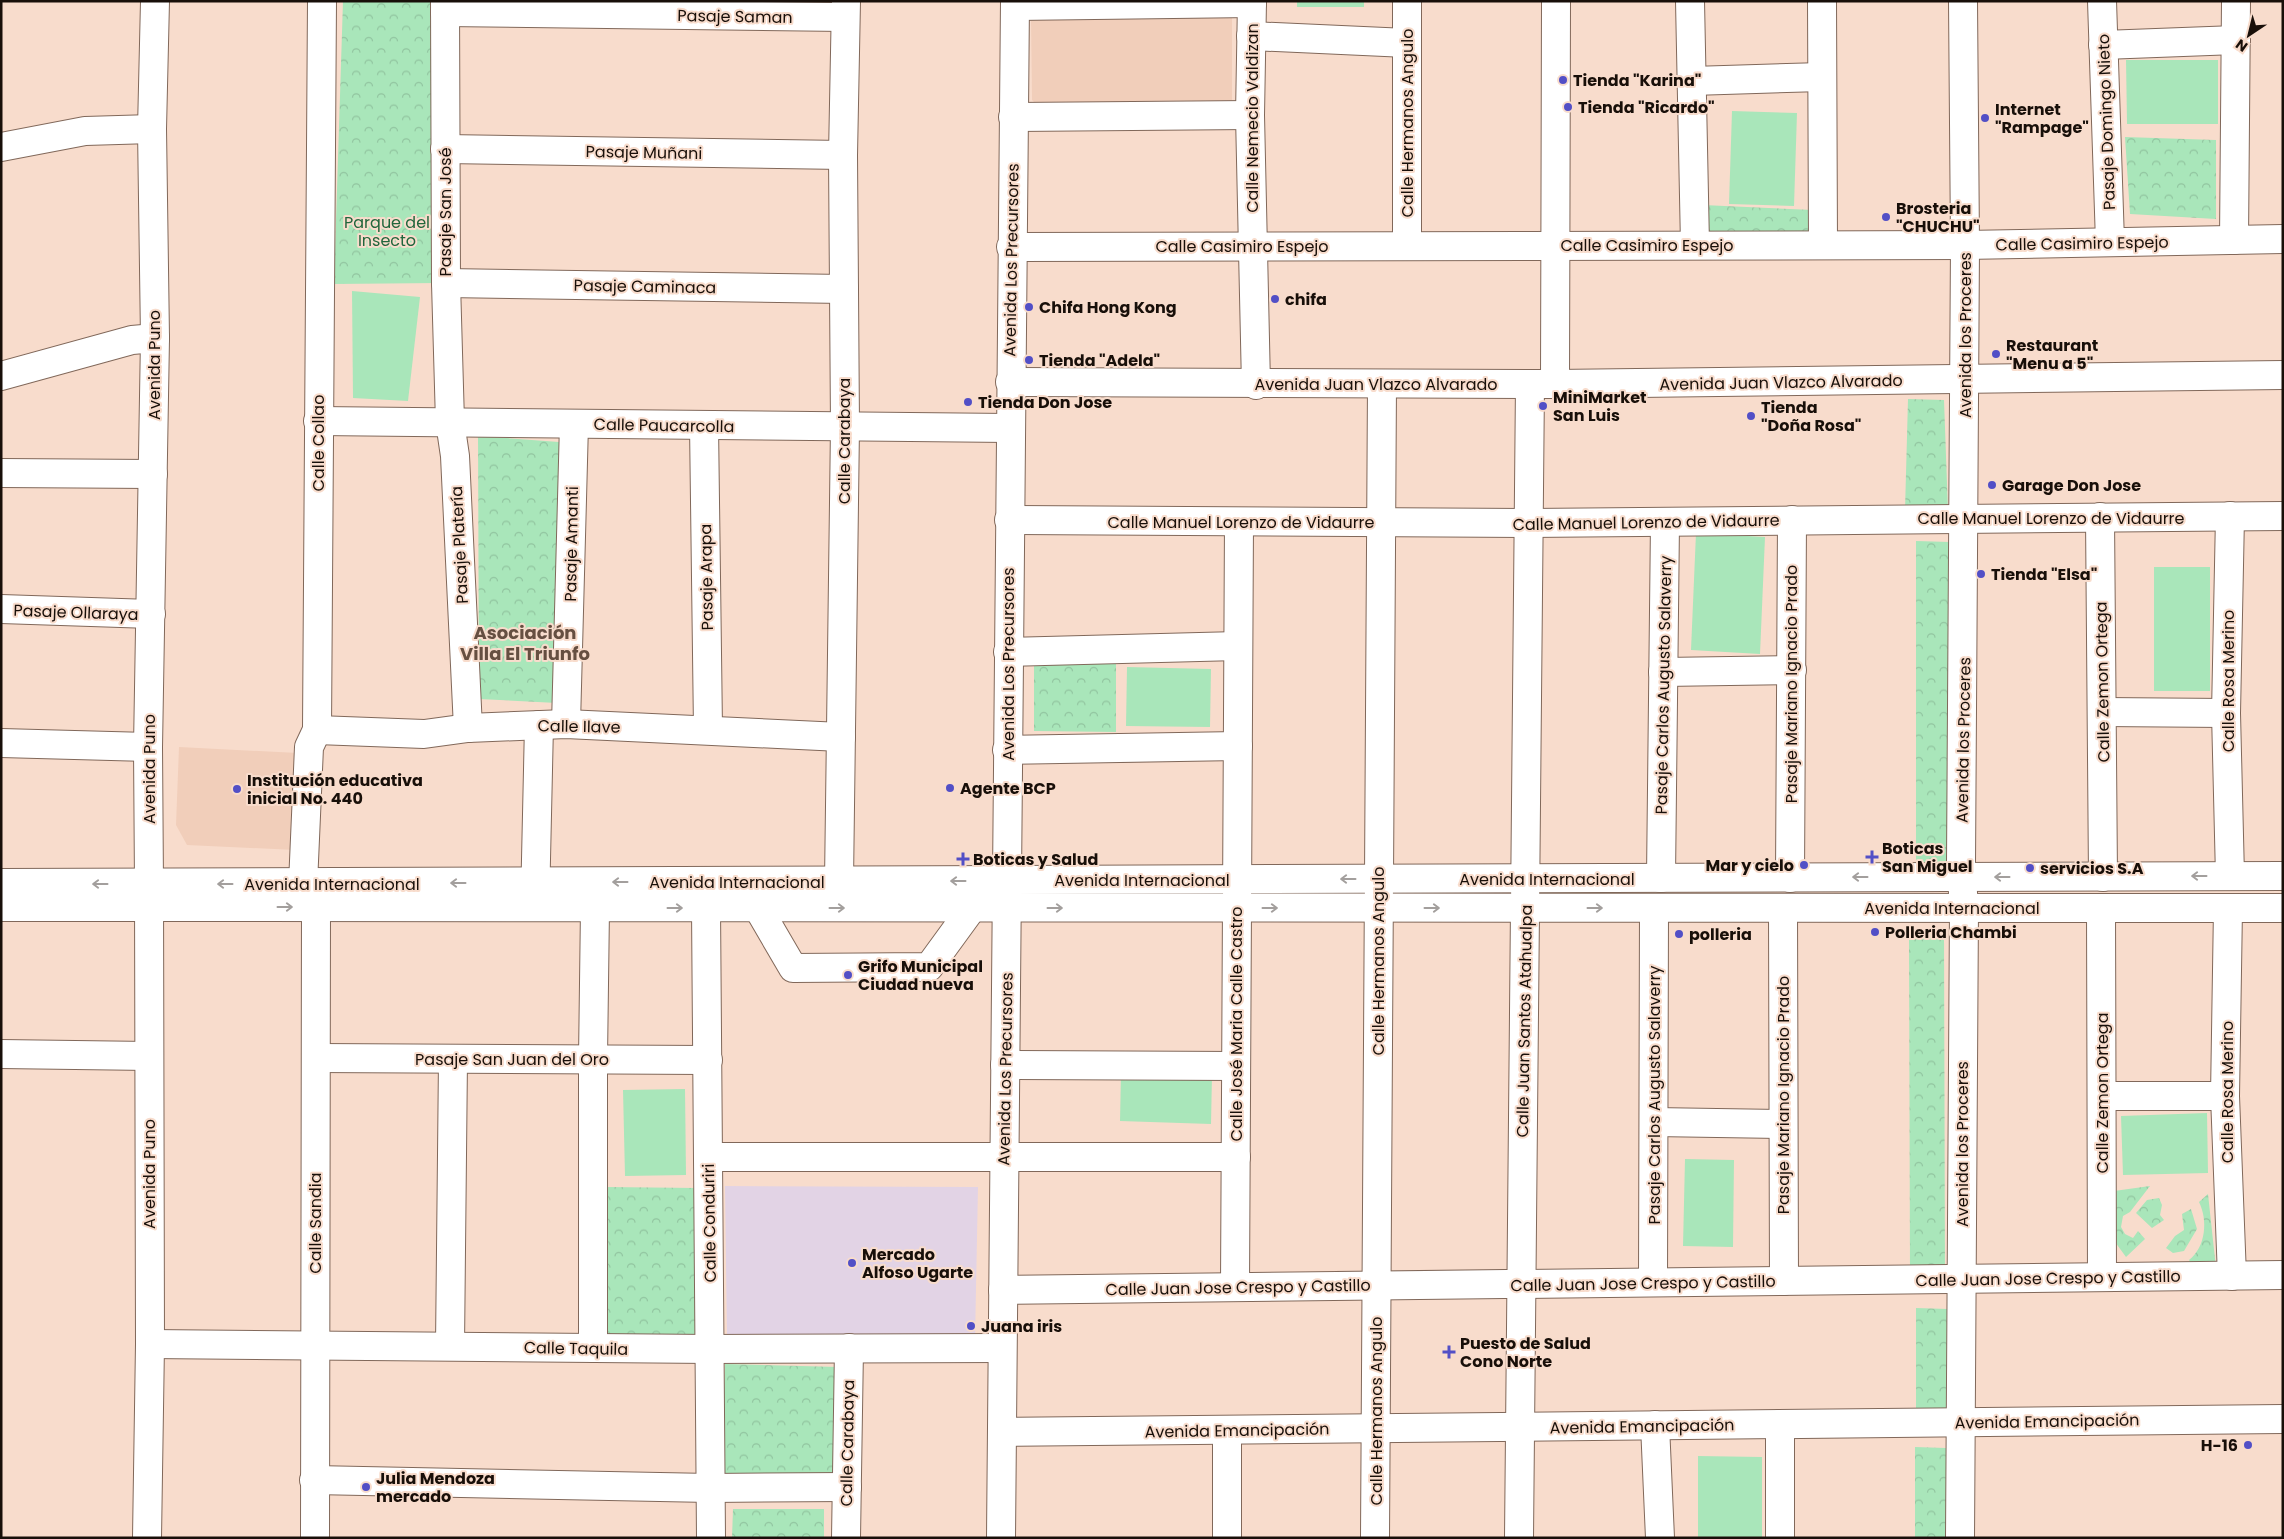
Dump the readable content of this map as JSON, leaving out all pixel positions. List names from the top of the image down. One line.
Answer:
{"streets":{"street":["Pasaje Saman","Calle Nemecio Valdizan","Pasaje Domingo Nieto","Calle Hermanos Angulo","Pasaje Muñani","Pasaje San José","Calle Casimiro Espejo","Avenida Los Precursores","Pasaje Caminaca","Avenida los Proceres","Avenida Puno","Avenida Juan Vlazco Alvarado","Calle Paucarcolla","Calle Carabaya","Calle Collao","Calle Manuel Lorenzo de Vidaurre","Pasaje Amanti","Pasaje Platería","Pasaje Arapa","Pasaje Ollaraya","Calle Rosa Merino","Calle Zemon Ortega","Pasaje Mariano Ignacio Prado","Pasaje Carlos Augusto Salaverry","Calle Ilave","Avenida Internacional","Calle Juan Santos Atahualpa","Calle José Maria Calle Castro","Pasaje San Juan del Oro","Calle Sandia","Calle Conduriri","Calle Juan Jose Crespo y Castillo","Calle Taquila","Avenida Emancipación"]},"crossings":[["Pasaje Saman","Pasaje San José"],["Pasaje Saman","Calle Carabaya"],["Calle Nemecio Valdizan","Calle Casimiro Espejo"],["Calle Nemecio Valdizan","Avenida Juan Vlazco Alvarado"],["Pasaje Domingo Nieto","Calle Casimiro Espejo"],["Calle Hermanos Angulo","Calle Casimiro Espejo"],["Calle Hermanos Angulo","Avenida Juan Vlazco Alvarado"],["Calle Hermanos Angulo","Calle Manuel Lorenzo de Vidaurre"],["Calle Hermanos Angulo","Avenida Internacional"],["Calle Hermanos Angulo","Calle Juan Jose Crespo y Castillo"],["Calle Hermanos Angulo","Avenida Emancipación"],["Pasaje Muñani","Pasaje San José"],["Pasaje Muñani","Calle Carabaya"],["Pasaje San José","Pasaje Caminaca"],["Pasaje San José","Calle Paucarcolla"],["Pasaje San José","Pasaje Platería"],["Calle Casimiro Espejo","Avenida Los Precursores"],["Calle Casimiro Espejo","Avenida los Proceres"],["Calle Casimiro Espejo","Calle Juan Santos Atahualpa"],["Avenida Los Precursores","Avenida Juan Vlazco Alvarado"],["Avenida Los Precursores","Calle Paucarcolla"],["Avenida Los Precursores","Calle Manuel Lorenzo de Vidaurre"],["Avenida Los Precursores","Avenida Internacional"],["Avenida Los Precursores","Calle Juan Jose Crespo y Castillo"],["Avenida Los Precursores","Calle Taquila"],["Avenida Los Precursores","Avenida Emancipación"],["Pasaje Caminaca","Calle Carabaya"],["Avenida los Proceres","Avenida Juan Vlazco Alvarado"],["Avenida los Proceres","Calle Manuel Lorenzo de Vidaurre"],["Avenida los Proceres","Avenida Internacional"],["Avenida los Proceres","Calle Juan Jose Crespo y Castillo"],["Avenida los Proceres","Avenida Emancipación"],["Avenida Puno","Pasaje Ollaraya"],["Avenida Puno","Avenida Internacional"],["Avenida Puno","Calle Taquila"],["Avenida Juan Vlazco Alvarado","Calle Juan Santos Atahualpa"],["Calle Paucarcolla","Calle Carabaya"],["Calle Paucarcolla","Calle Collao"],["Calle Paucarcolla","Pasaje Amanti"],["Calle Paucarcolla","Pasaje Platería"],["Calle Paucarcolla","Pasaje Arapa"],["Calle Carabaya","Calle Ilave"],["Calle Carabaya","Avenida Internacional"],["Calle Carabaya","Calle Taquila"],["Calle Collao","Calle Ilave"],["Calle Collao","Avenida Internacional"],["Calle Manuel Lorenzo de Vidaurre","Calle Rosa Merino"],["Calle Manuel Lorenzo de Vidaurre","Calle Zemon Ortega"],["Calle Manuel Lorenzo de Vidaurre","Pasaje Mariano Ignacio Prado"],["Calle Manuel Lorenzo de Vidaurre","Pasaje Carlos Augusto Salaverry"],["Calle Manuel Lorenzo de Vidaurre","Calle Juan Santos Atahualpa"],["Calle Manuel Lorenzo de Vidaurre","Calle José Maria Calle Castro"],["Pasaje Amanti","Calle Ilave"],["Pasaje Platería","Calle Ilave"],["Pasaje Arapa","Calle Ilave"],["Calle Rosa Merino","Avenida Internacional"],["Calle Rosa Merino","Calle Juan Jose Crespo y Castillo"],["Calle Zemon Ortega","Avenida Internacional"],["Calle Zemon Ortega","Calle Juan Jose Crespo y Castillo"],["Pasaje Mariano Ignacio Prado","Avenida Internacional"],["Pasaje Mariano Ignacio Prado","Calle Juan Jose Crespo y Castillo"],["Pasaje Carlos Augusto Salaverry","Avenida Internacional"],["Pasaje Carlos Augusto Salaverry","Calle Juan Jose Crespo y Castillo"],["Avenida Internacional","Calle Juan Santos Atahualpa"],["Avenida Internacional","Calle José Maria Calle Castro"],["Avenida Internacional","Calle Sandia"],["Avenida Internacional","Calle Conduriri"],["Calle Juan Santos Atahualpa","Calle Juan Jose Crespo y Castillo"],["Calle Juan Santos Atahualpa","Avenida Emancipación"],["Calle José Maria Calle Castro","Calle Juan Jose Crespo y Castillo"],["Pasaje San Juan del Oro","Calle Sandia"],["Pasaje San Juan del Oro","Calle Conduriri"],["Calle Sandia","Calle Taquila"],["Calle Conduriri","Calle Taquila"]],"districts":["Asociación Villa El Triunfo"],"parks":["Parque del Insecto"],"places":{"other":["Tienda \"Karina\"","Tienda \"Ricardo\"","Internet \"Rampage\"","Brosteria \"CHUCHU\"","chifa","Chifa Hong Kong","Restaurant \"Menu a 5\"","Tienda \"Adela\"","Tienda Don Jose","MiniMarket San Luis","Tienda \"Doña Rosa\"","Garage Don Jose","Tienda \"Elsa\"","Agente BCP","Institución educativa inicial No. 440","Mar y cielo","servicios S.A","Polleria Chambi","polleria","Grifo Municipal Ciudad nueva","Mercado Alfoso Ugarte","Juana iris","H-16","Julia Mendoza mercado"],"health":["Boticas San Miguel","Boticas y Salud","Puesto de Salud Cono Norte"]},"north":"bottom left"}
